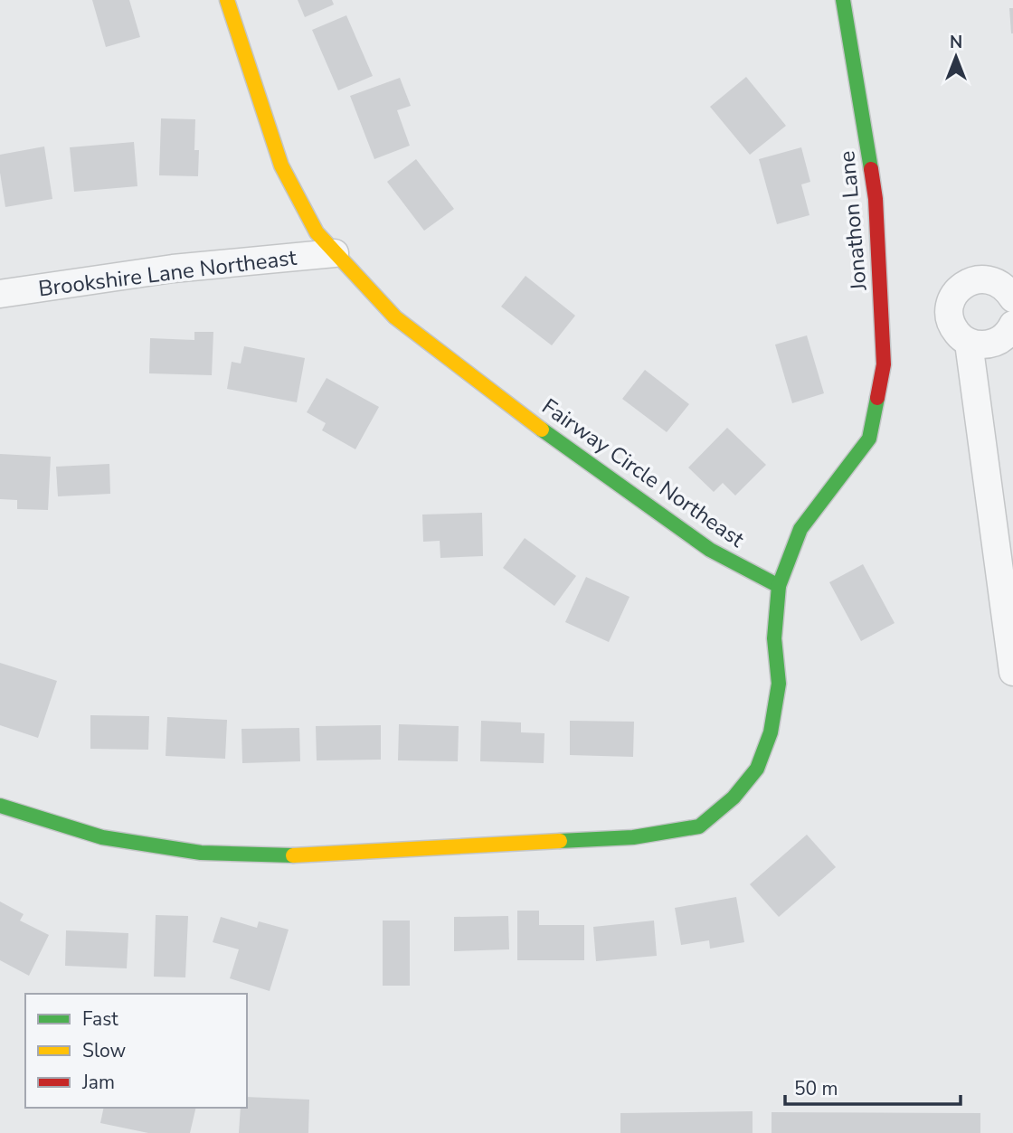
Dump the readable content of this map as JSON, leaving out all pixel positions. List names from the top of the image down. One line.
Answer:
{"streets":{"street":["Jonathon Lane","Brookshire Lane Northeast","Fairway Circle Northeast"]},"crossings":[["Jonathon Lane","Fairway Circle Northeast"],["Brookshire Lane Northeast","Fairway Circle Northeast"]],"legend":["Fast","Slow","Jam"],"scale_bar":"50 m","north":"top"}
